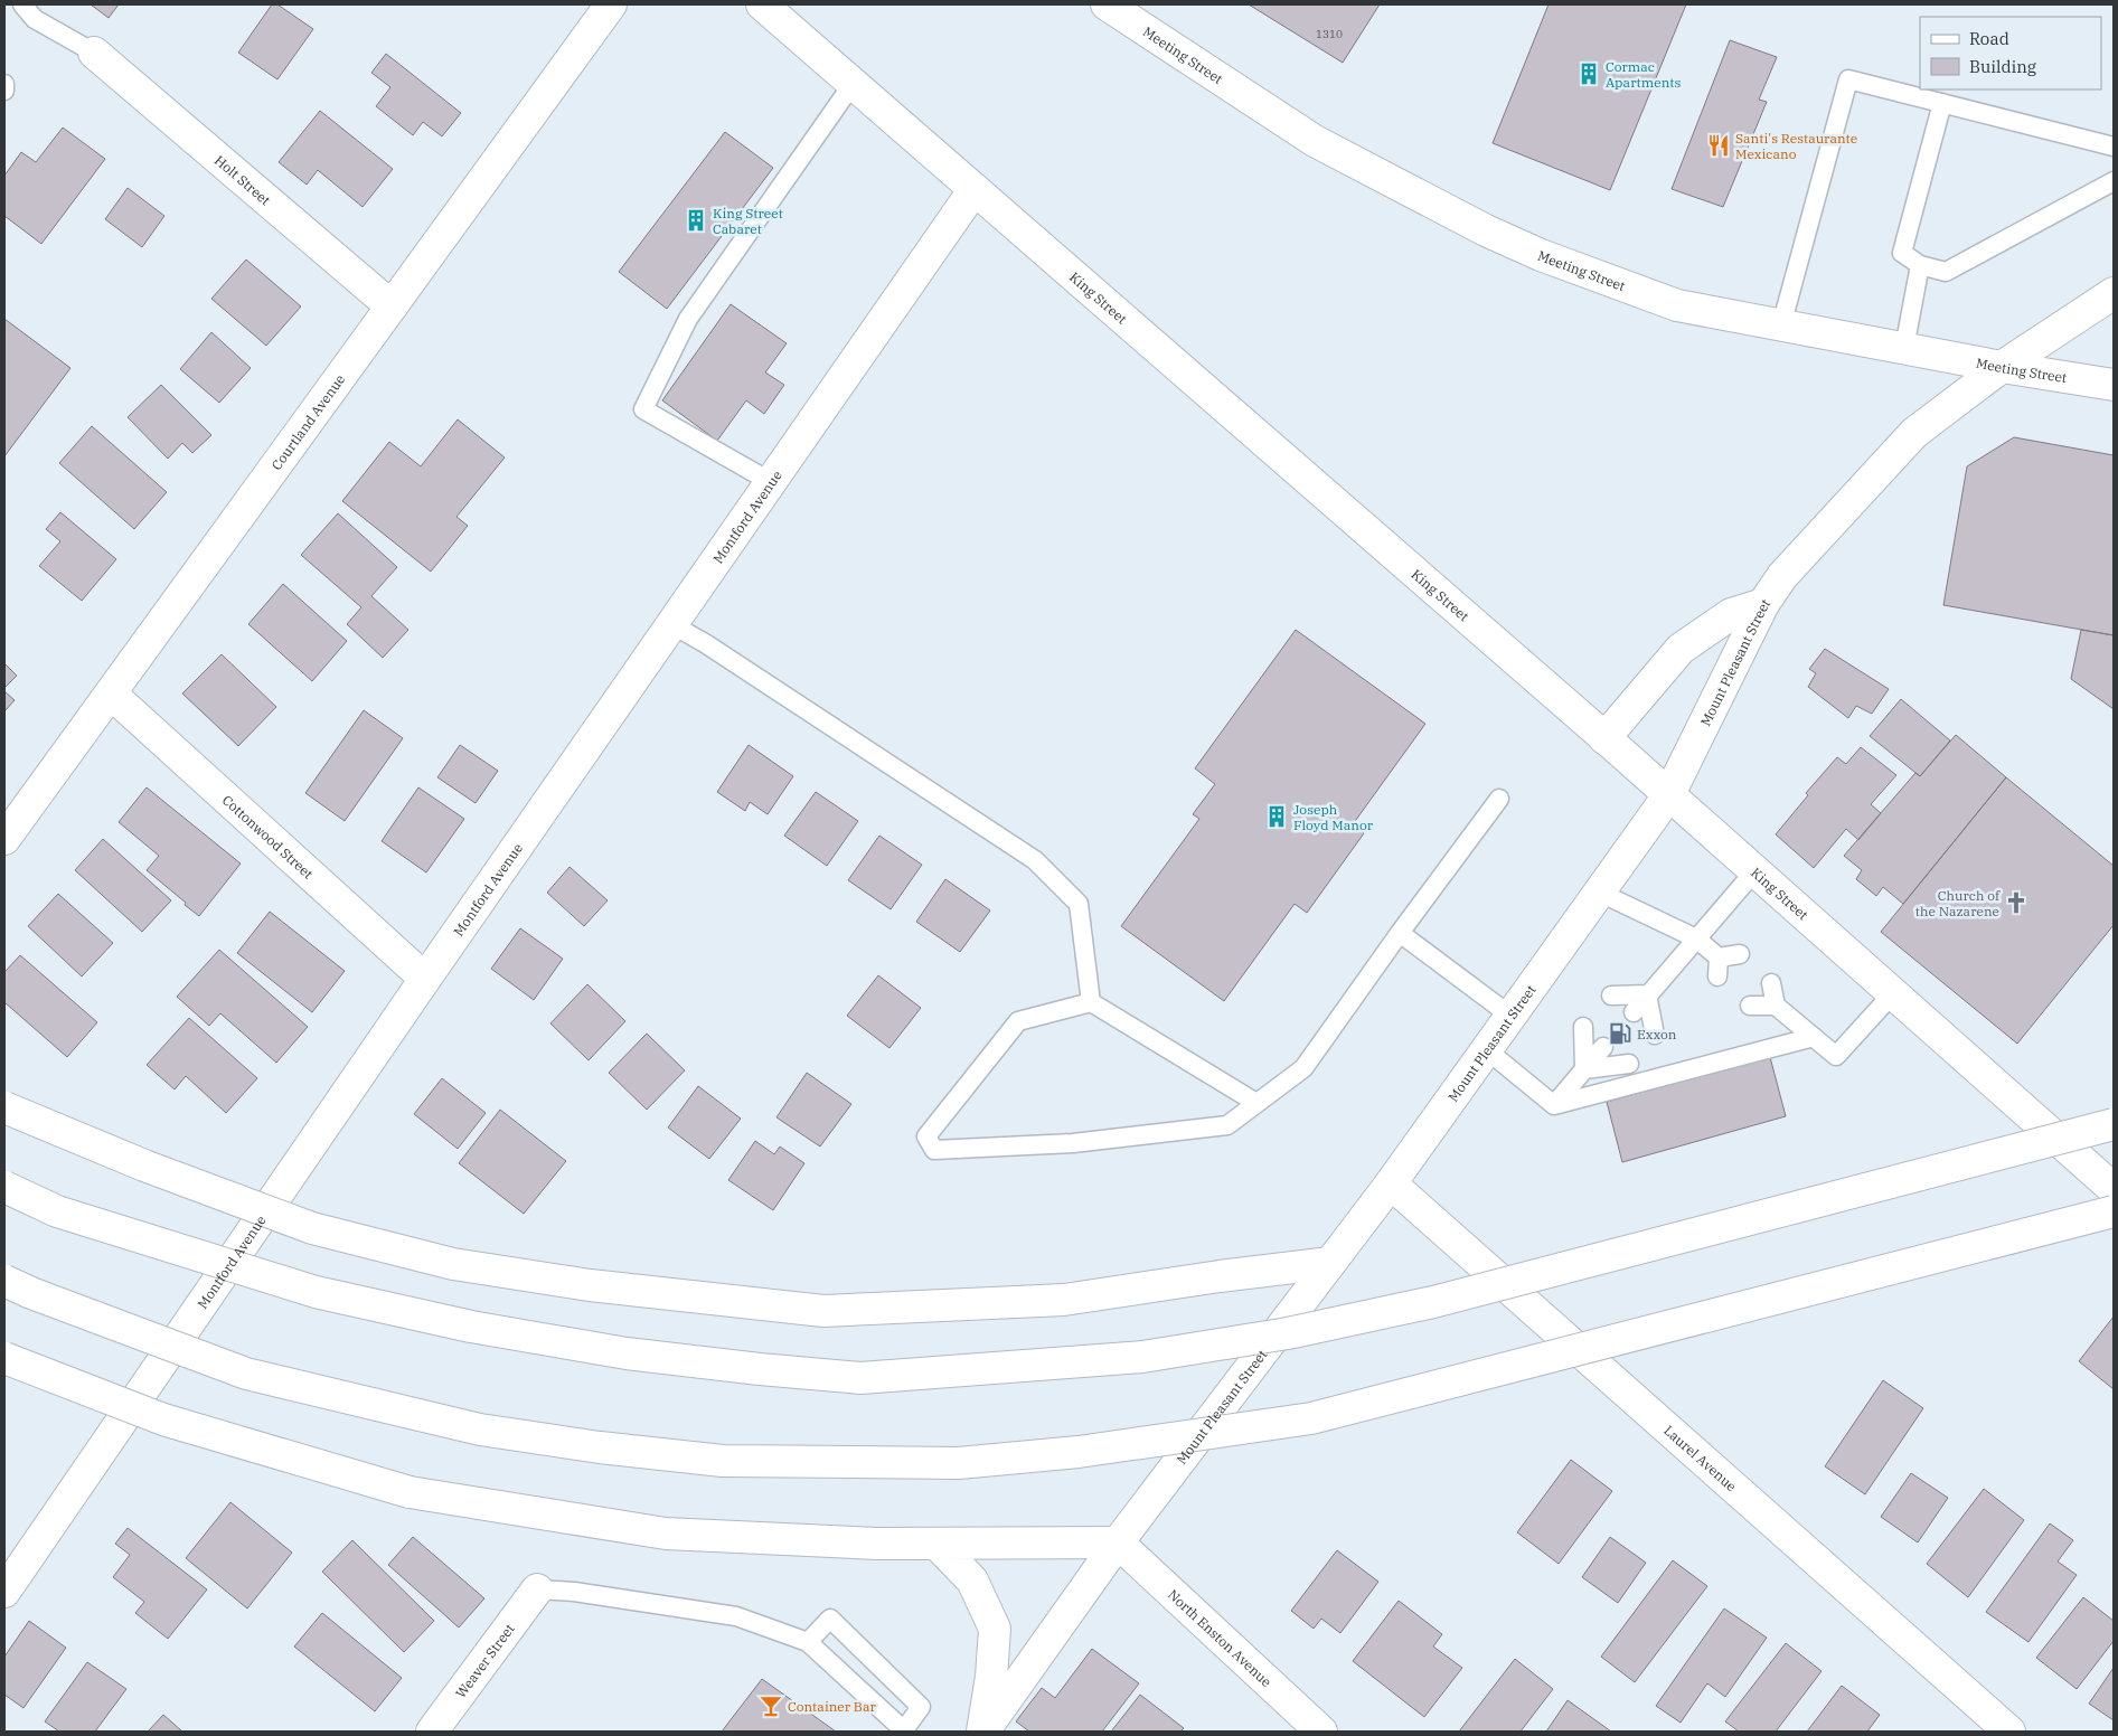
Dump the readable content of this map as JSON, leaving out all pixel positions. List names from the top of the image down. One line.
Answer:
{"streets":{"main road":["Meeting Street","Holt Street","King Street","Courtland Avenue","Montford Avenue","Mount Pleasant Street","Cottonwood Street","Laurel Avenue","North Enston Avenue","Weaver Street"]},"crossings":[["Meeting Street","Mount Pleasant Street"],["Holt Street","Courtland Avenue"],["King Street","Montford Avenue"],["King Street","Mount Pleasant Street"],["Courtland Avenue","Cottonwood Street"],["Montford Avenue","Cottonwood Street"],["Mount Pleasant Street","Laurel Avenue"],["Mount Pleasant Street","North Enston Avenue"]],"places":{"building":["Cormac Apartments","King Street Cabaret","Joseph Floyd Manor"],"restaurant":["Santi's Restaurante Mexicano"],"church":["Church of the Nazarene"],"fuel station":["Exxon"],"bar":["Container Bar"]},"house_numbers":["1310"],"legend":["Road","Building"]}
